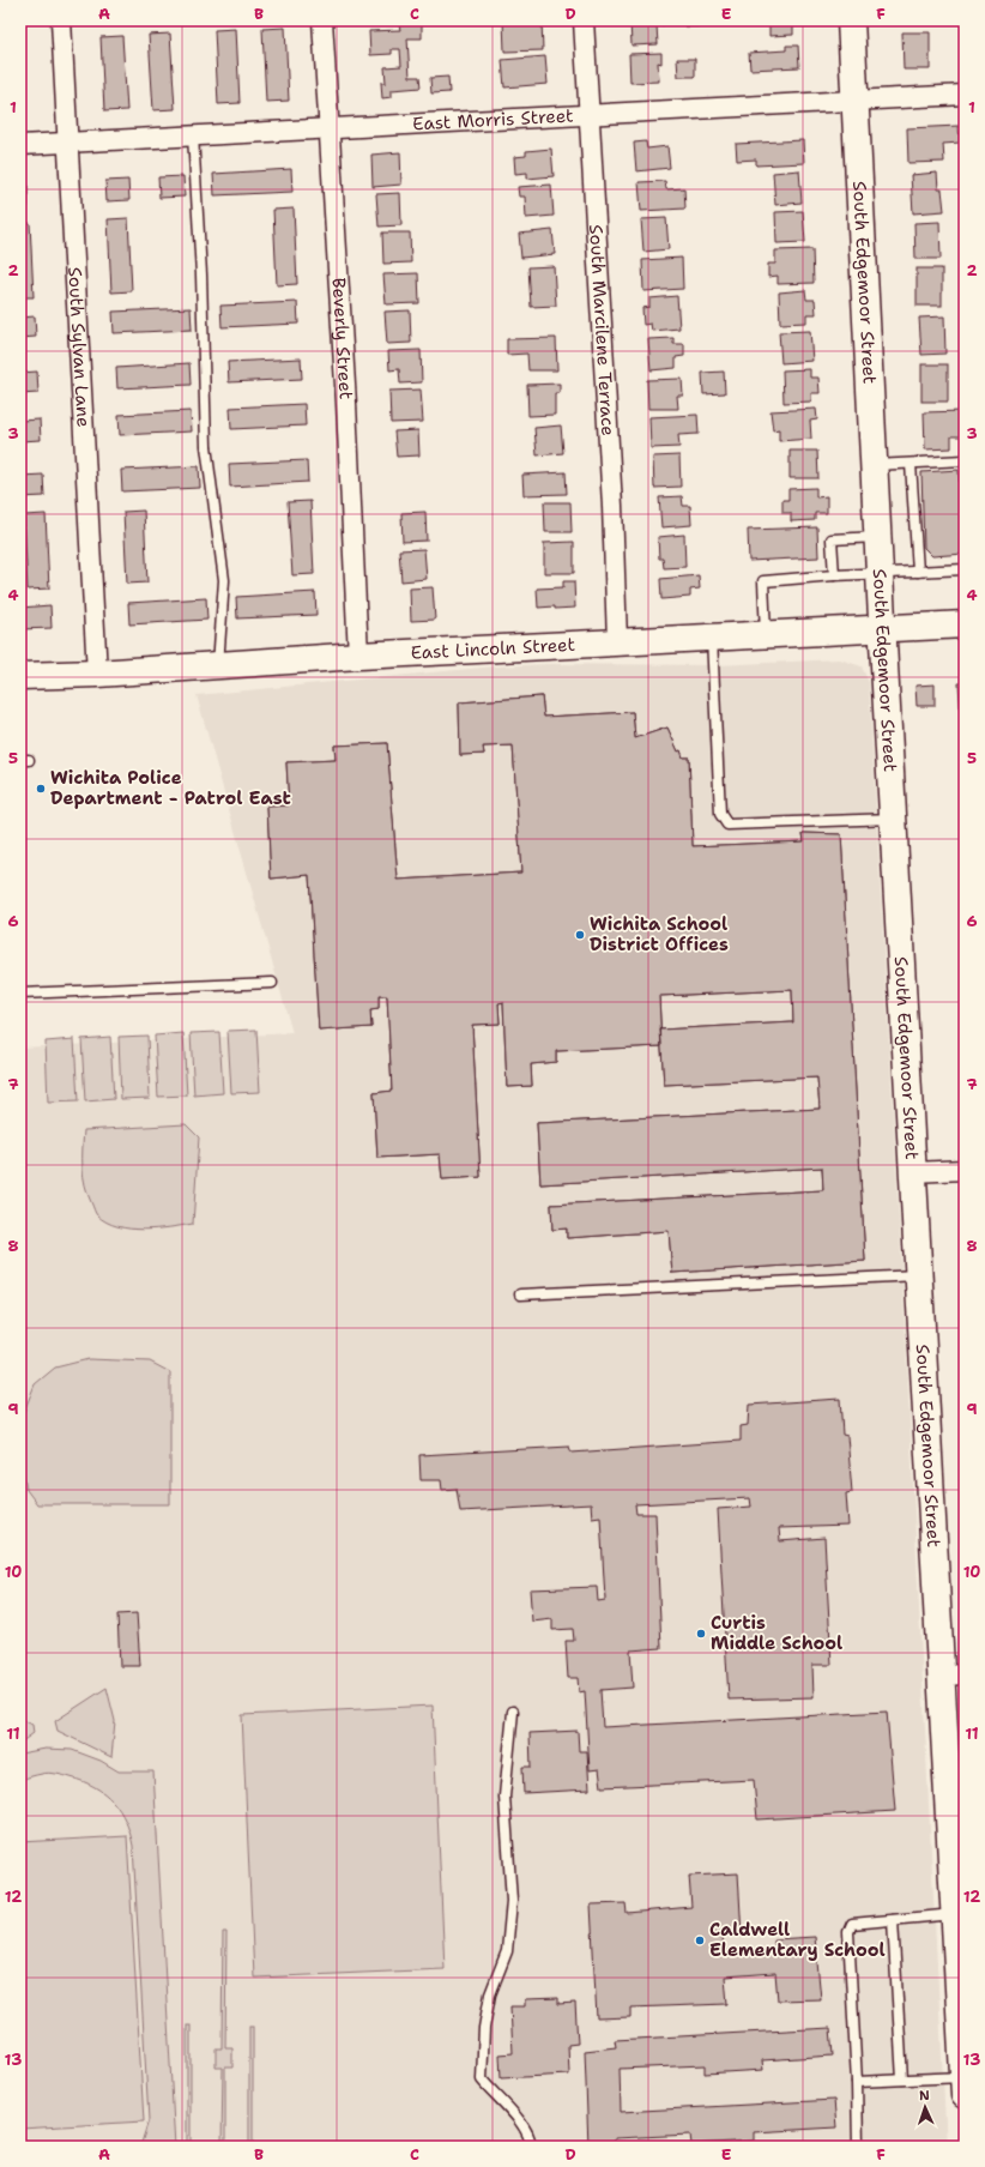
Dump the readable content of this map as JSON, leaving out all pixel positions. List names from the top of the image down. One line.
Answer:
{"streets":{"street":["East Morris Street","South Edgemoor Street","South Marcilene Terrace","Beverly Street","South Sylvan Lane","East Lincoln Street"]},"crossings":[["East Morris Street","South Edgemoor Street"],["East Morris Street","South Marcilene Terrace"],["East Morris Street","Beverly Street"],["East Morris Street","South Sylvan Lane"],["South Edgemoor Street","East Lincoln Street"],["South Marcilene Terrace","East Lincoln Street"],["Beverly Street","East Lincoln Street"],["South Sylvan Lane","East Lincoln Street"]],"places":["Wichita Police Department - Patrol East","Wichita School District Offices","Curtis Middle School","Caldwell Elementary School"],"north":"top","grid":{"columns":["A","B","C","D","E","F"],"rows":["1","2","3","4","5","6","7","8","9","10","11","12","13"]}}
